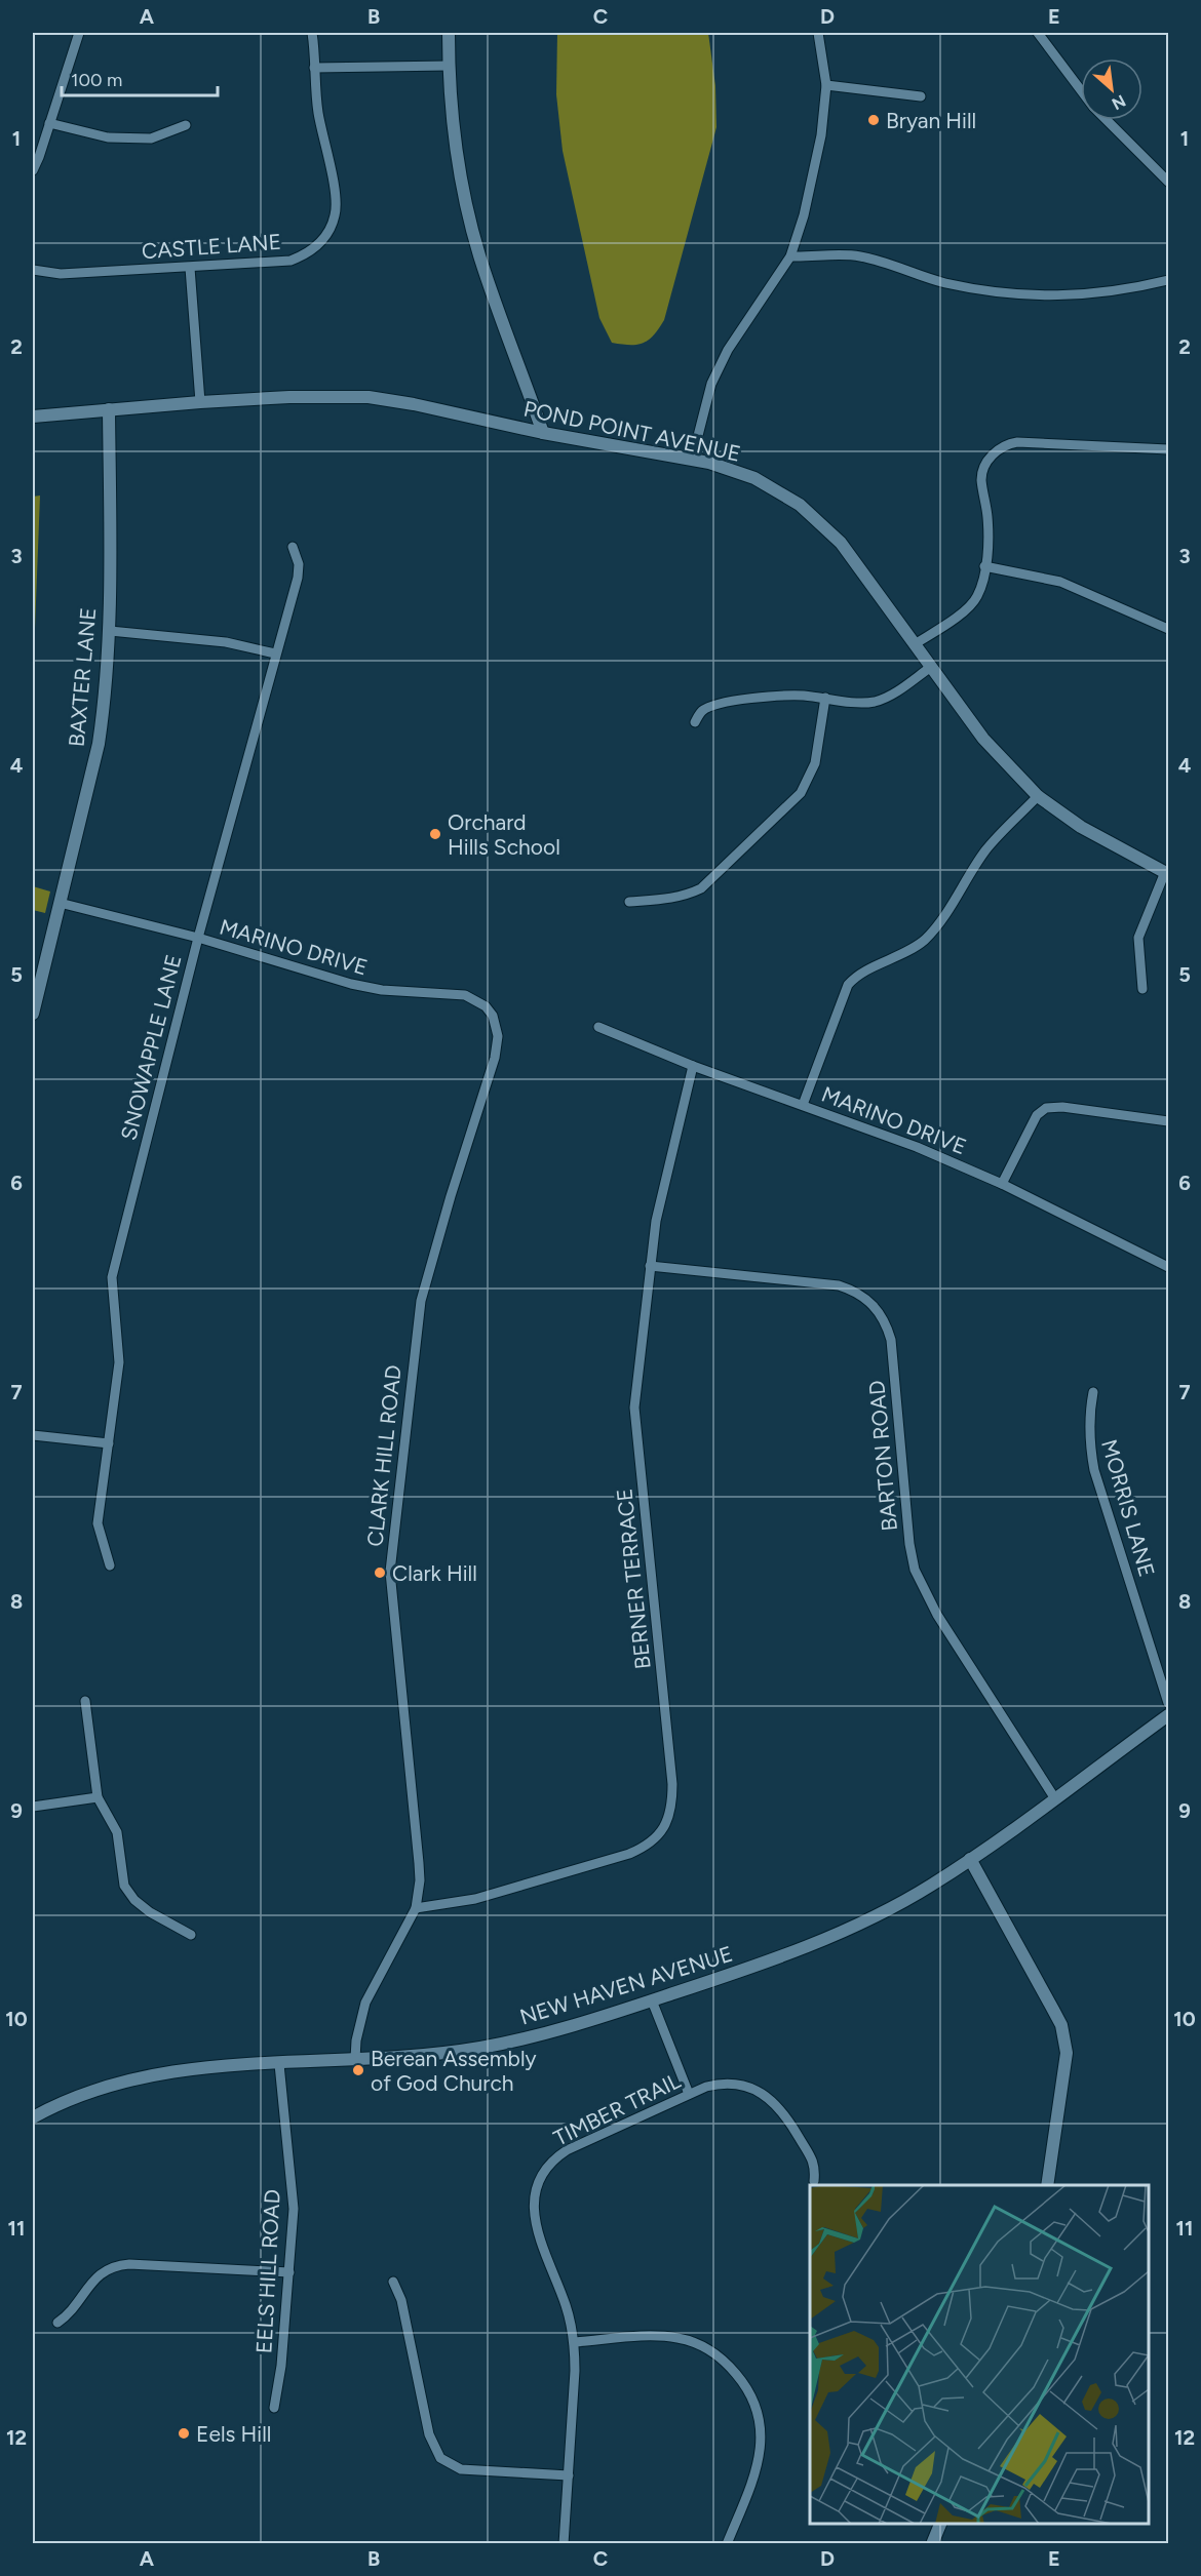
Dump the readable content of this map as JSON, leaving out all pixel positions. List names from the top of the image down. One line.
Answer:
{"streets":{"main road":["POND POINT AVENUE","BAXTER LANE","NEW HAVEN AVENUE"],"street":["CASTLE LANE","MARINO DRIVE","SNOWAPPLE LANE","CLARK HILL ROAD","BARTON ROAD","MORRIS LANE","BERNER TERRACE","TIMBER TRAIL","EELS HILL ROAD"]},"crossings":[["POND POINT AVENUE","BAXTER LANE"],["BAXTER LANE","MARINO DRIVE"],["MARINO DRIVE","SNOWAPPLE LANE"],["MARINO DRIVE","CLARK HILL ROAD"],["MARINO DRIVE","BERNER TERRACE"],["CLARK HILL ROAD","BERNER TERRACE"],["CLARK HILL ROAD","NEW HAVEN AVENUE"],["BARTON ROAD","BERNER TERRACE"],["BARTON ROAD","NEW HAVEN AVENUE"],["NEW HAVEN AVENUE","EELS HILL ROAD"]],"places":["Bryan Hill","Orchard Hills School","Clark Hill","Berean Assembly of God Church","Eels Hill"],"scale_bar":"100 m","north":"bottom right","grid":{"columns":["A","B","C","D","E"],"rows":["1","2","3","4","5","6","7","8","9","10","11","12"]}}
